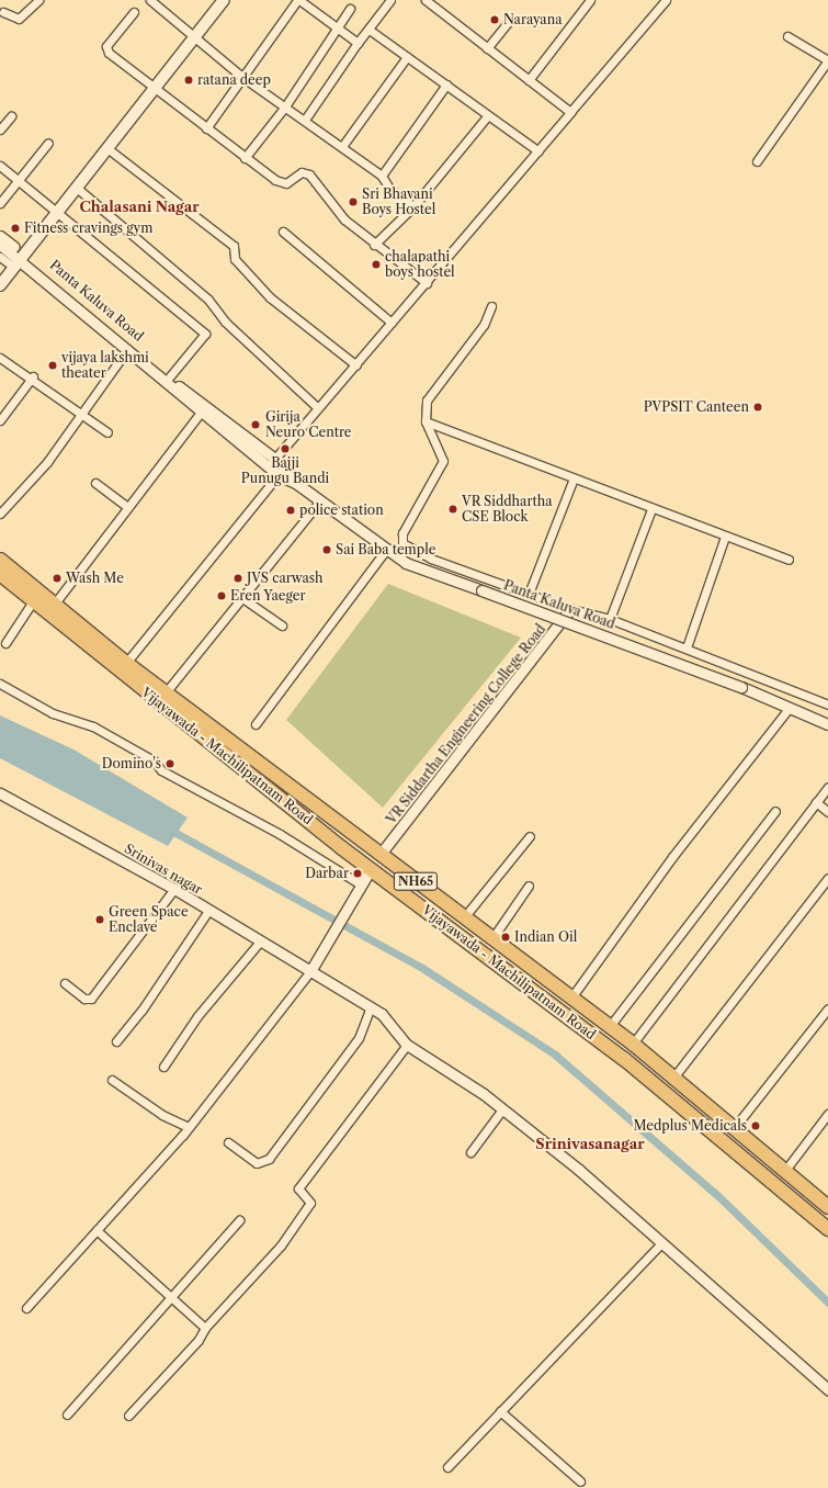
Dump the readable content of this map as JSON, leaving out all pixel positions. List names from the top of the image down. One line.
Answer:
{"streets":{"highway":["Vijayawada - Machilipatnam Road","NH65"],"street":["Panta Kaluva Road","VR Siddartha Engineering College Road","Srinivas nagar"]},"crossings":[["VR Siddartha Engineering College Road","Vijayawada - Machilipatnam Road"]],"districts":["Chalasani Nagar","Srinivasanagar"],"places":["Narayana","ratana deep","Sri Bhavani Boys Hostel","Fitness cravings gym","chalapathi boys hostel","vijaya lakshmi theater","PVPSIT Canteen","Girija Neuro Centre","Bajji Punugu Bandi","VR Siddhartha CSE Block","police station","Sai Baba temple","Wash Me","JVS carwash","Eren Yaeger","Domino's","Darbar","Green Space Enclave","Indian Oil","Medplus Medicals"]}
